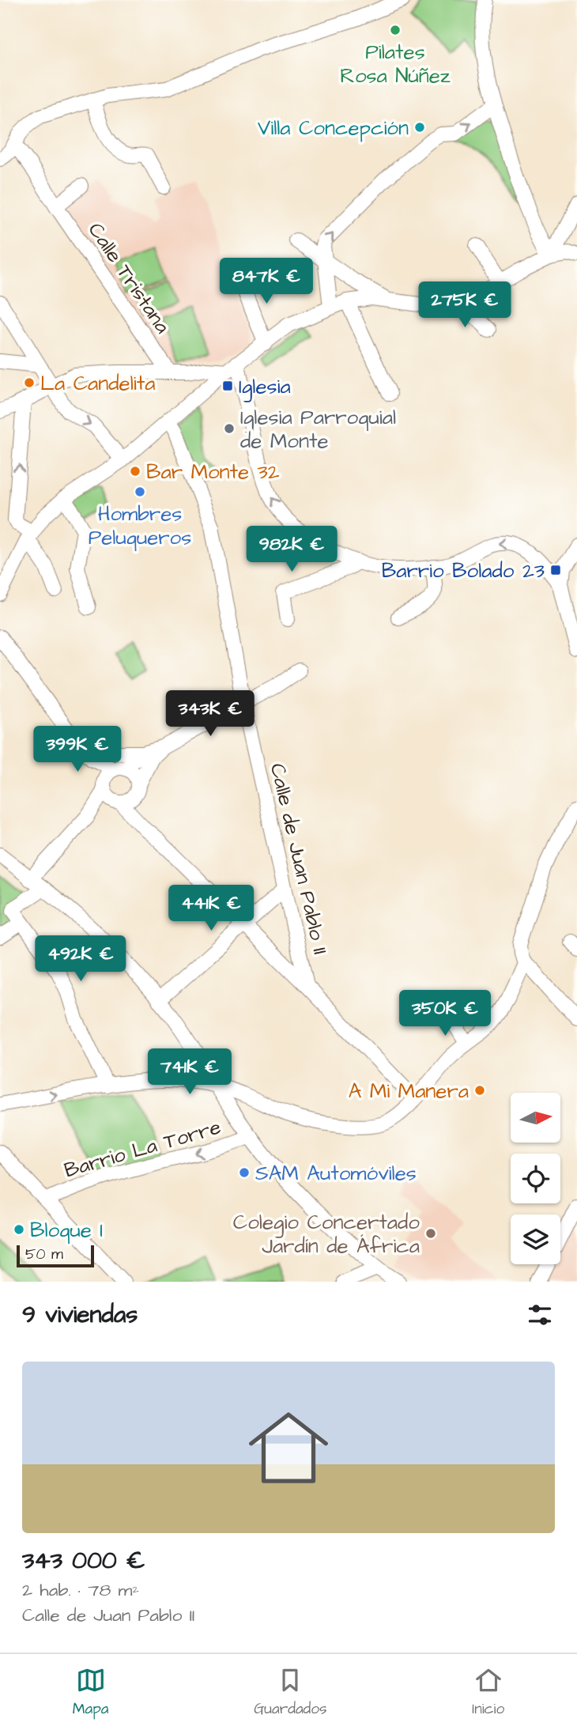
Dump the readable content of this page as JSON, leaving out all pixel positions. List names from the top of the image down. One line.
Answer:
{"streets":{"street":["Calle Tristana","Calle de Juan Pablo II","Barrio La Torre"]},"places":{"other":["Pilates Rosa Núñez","Villa Concepción","La Candelita","Iglesia Parroquial de Monte","Bar Monte 32","Hombres Peluqueros","A Mi Manera","SAM Automóviles","Bloque I","Colegio Concertado Jardín de África"],"transit":["Iglesia","Barrio Bolado 23"]},"scale_bar":"50 m","north":"right","page":{"price":["847K €","275K €","982K €","343K €","399K €","441K €","492K €","350K €","741K €"],"scale":"50 m","heading":"9 viviendas","list":[{"name":"343 000 €","note":"2 hab. · 78 m² · Calle de Juan Pablo II"}],"tabs":["Mapa","Guardados","Inicio"]}}
